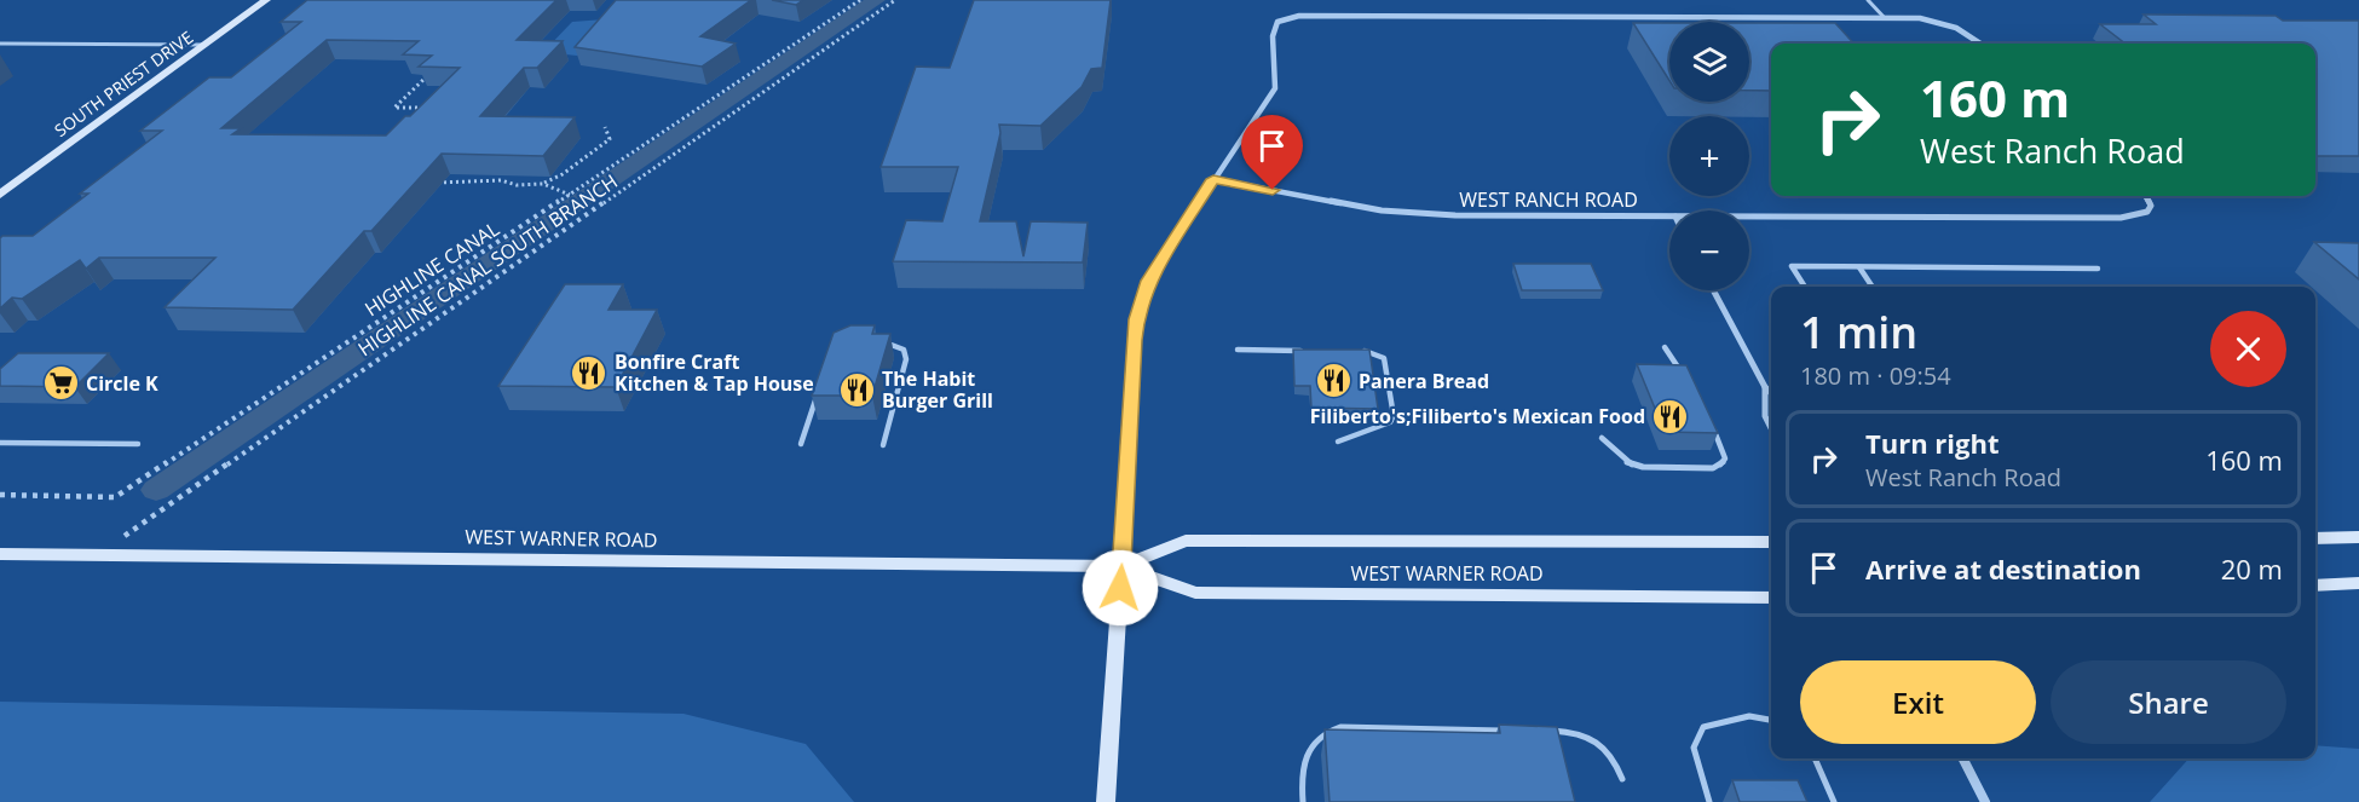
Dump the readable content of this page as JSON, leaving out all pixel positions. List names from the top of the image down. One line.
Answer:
{"streets":{"main road":["SOUTH PRIEST DRIVE","WEST WARNER ROAD"],"street":["WEST RANCH ROAD"],"path":["HIGHLINE CANAL SOUTH BRANCH","HIGHLINE CANAL"]},"crossings":[["HIGHLINE CANAL SOUTH BRANCH","WEST WARNER ROAD"]],"places":{"restaurant":["Bonfire Craft Kitchen & Tap House","Panera Bread","The Habit Burger Grill","Filiberto's;Filiberto's Mexican Food"],"supermarket":["Circle K"]},"page":{"map_buttons":["+","−"],"turn":["160 m","West Ranch Road"],"heading":["1 min","180 m · 09:54"],"list":[{"name":"Turn right","note":"West Ranch Road","value":"160 m"},{"name":"Arrive at destination","value":"20 m"}],"buttons":["Exit","Share"]}}
